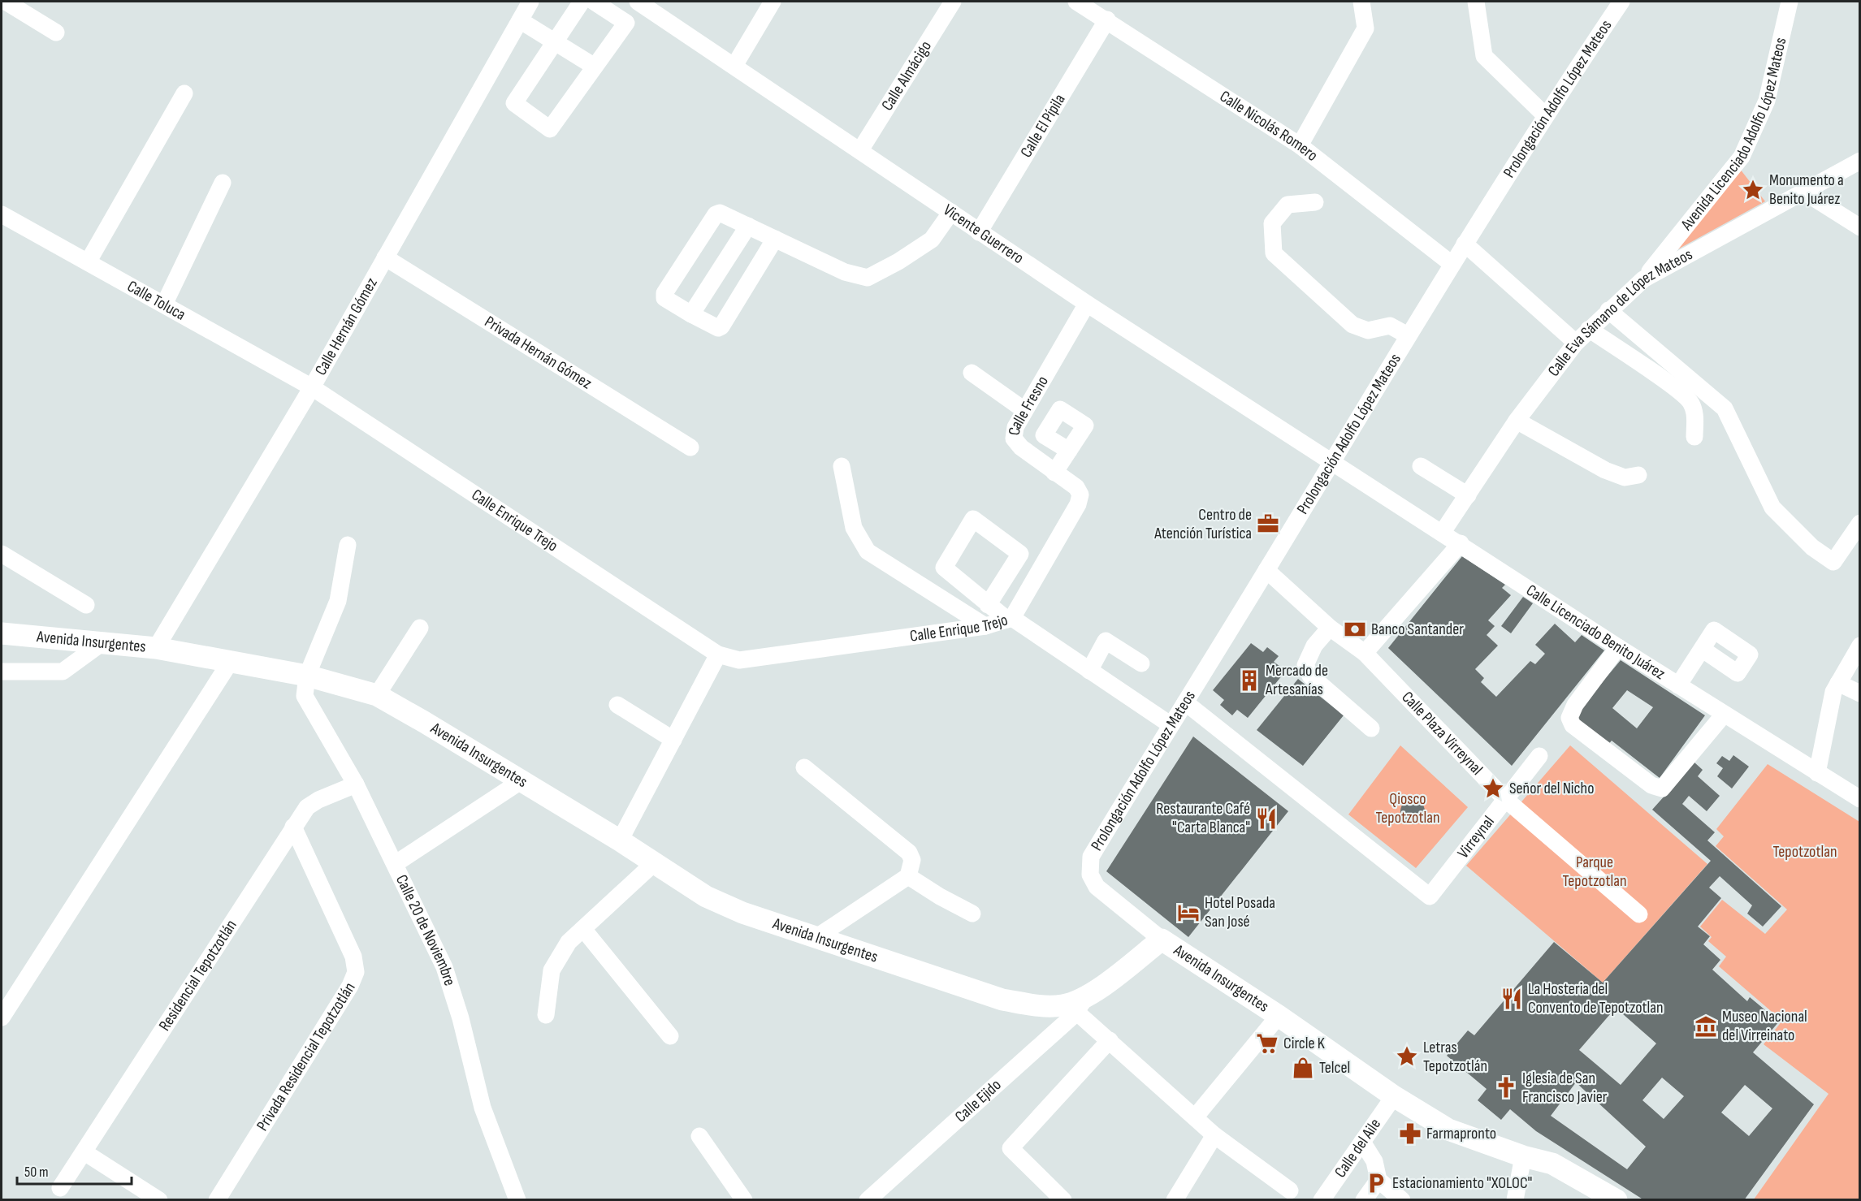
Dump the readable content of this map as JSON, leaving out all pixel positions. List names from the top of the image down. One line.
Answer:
{"streets":{"main road":["Avenida Insurgentes"],"street":["Calle Almácigo","Prolongación Adolfo López Mateos","Calle El Pípila","Calle Nicolás Romero","Avenida Licenciado Adolfo López Mateos","Vicente Guerrero","Calle Toluca","Calle Eva Sámano de López Mateos","Calle Hernán Gómez","Privada Hernán Gómez","Calle Fresno","Calle Enrique Trejo","Calle Licenciado Benito Juárez","Calle Plaza Virreynal","Virreynal","Calle 20 de Noviembre","Residencial Tepotzotlán","Privada Residencial Tepotzotlán","Calle Ejido","Calle del Aile"]},"crossings":[["Calle Almácigo","Vicente Guerrero"],["Prolongación Adolfo López Mateos","Calle Nicolás Romero"],["Prolongación Adolfo López Mateos","Vicente Guerrero"],["Prolongación Adolfo López Mateos","Calle Enrique Trejo"],["Prolongación Adolfo López Mateos","Calle Licenciado Benito Juárez"],["Prolongación Adolfo López Mateos","Avenida Insurgentes"],["Prolongación Adolfo López Mateos","Calle Plaza Virreynal"],["Prolongación Adolfo López Mateos","Virreynal"],["Calle El Pípila","Calle Nicolás Romero"],["Calle El Pípila","Vicente Guerrero"],["Avenida Licenciado Adolfo López Mateos","Calle Eva Sámano de López Mateos"],["Vicente Guerrero","Calle Fresno"],["Vicente Guerrero","Calle Licenciado Benito Juárez"],["Calle Toluca","Calle Hernán Gómez"],["Calle Toluca","Calle Enrique Trejo"],["Calle Eva Sámano de López Mateos","Calle Licenciado Benito Juárez"],["Calle Hernán Gómez","Privada Hernán Gómez"],["Calle Hernán Gómez","Calle Enrique Trejo"],["Calle Hernán Gómez","Avenida Insurgentes"],["Calle Fresno","Calle Enrique Trejo"],["Avenida Insurgentes","Calle 20 de Noviembre"],["Avenida Insurgentes","Calle Ejido"],["Avenida Insurgentes","Calle del Aile"],["Calle Plaza Virreynal","Virreynal"],["Calle 20 de Noviembre","Residencial Tepotzotlán"],["Residencial Tepotzotlán","Privada Residencial Tepotzotlán"]],"parks":["Qiosco Tepotzotlan","Tepotzotlan","Parque Tepotzotlan"],"places":{"place":["Monumento a Benito Juárez","Señor del Nicho","Letras Tepotzotlán"],"office":["Centro de Atención Turística"],"bank":["Banco Santander"],"building":["Mercado de Artesanías"],"restaurant":["Restaurante Café \"Carta Blanca\"","La Hosteria del Convento de Tepotzotlan"],"hotel":["Hotel Posada San José"],"museum":["Museo Nacional del Virreinato"],"supermarket":["Circle K"],"shop":["Telcel"],"church":["Iglesia de San Francisco Javier"],"pharmacy":["Farmapronto"],"parking":["Estacionamiento \"XOLOC\""]},"scale_bar":"50 m"}
